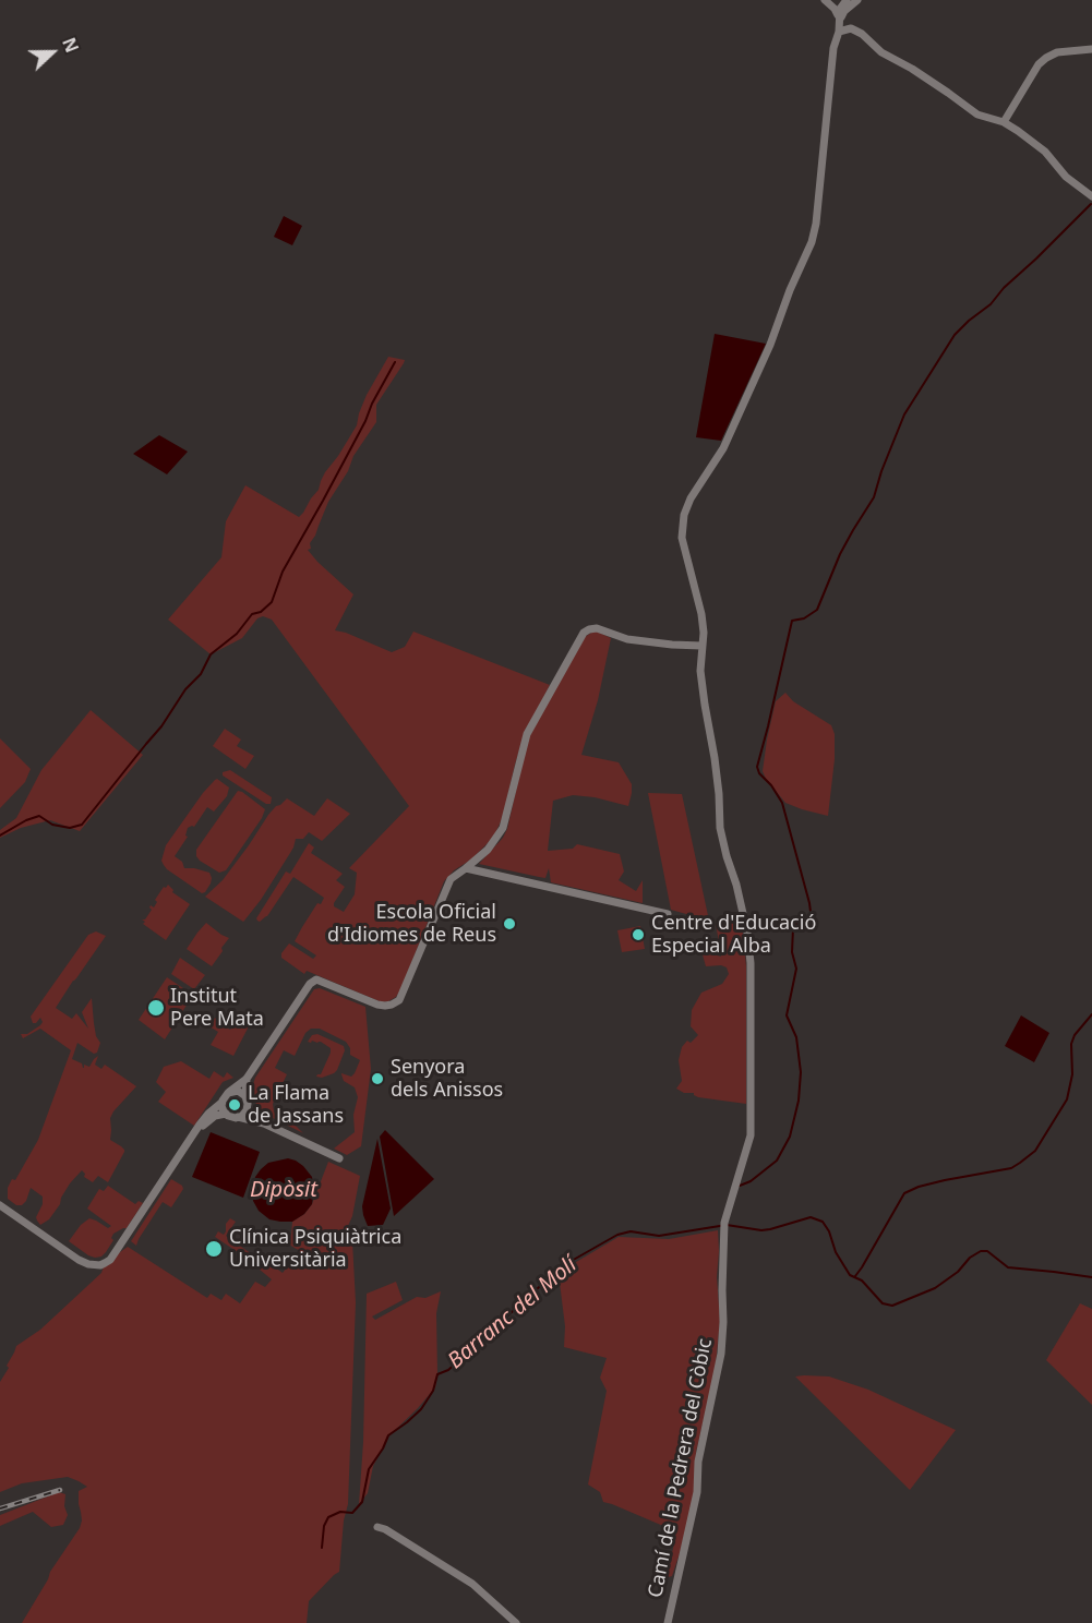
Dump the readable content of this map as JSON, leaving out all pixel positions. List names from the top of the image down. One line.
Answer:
{"streets":{"street":["Camí de la Pedrera del Còbic"]},"water":["Dipòsit","Barranc del Molí"],"places":["Escola Oficial d'Idiomes de Reus","Centre d'Educació Especial Alba","Institut Pere Mata","Senyora dels Anissos","La Flama de Jassans","Clínica Psiquiàtrica Universitària"],"north":"right"}
